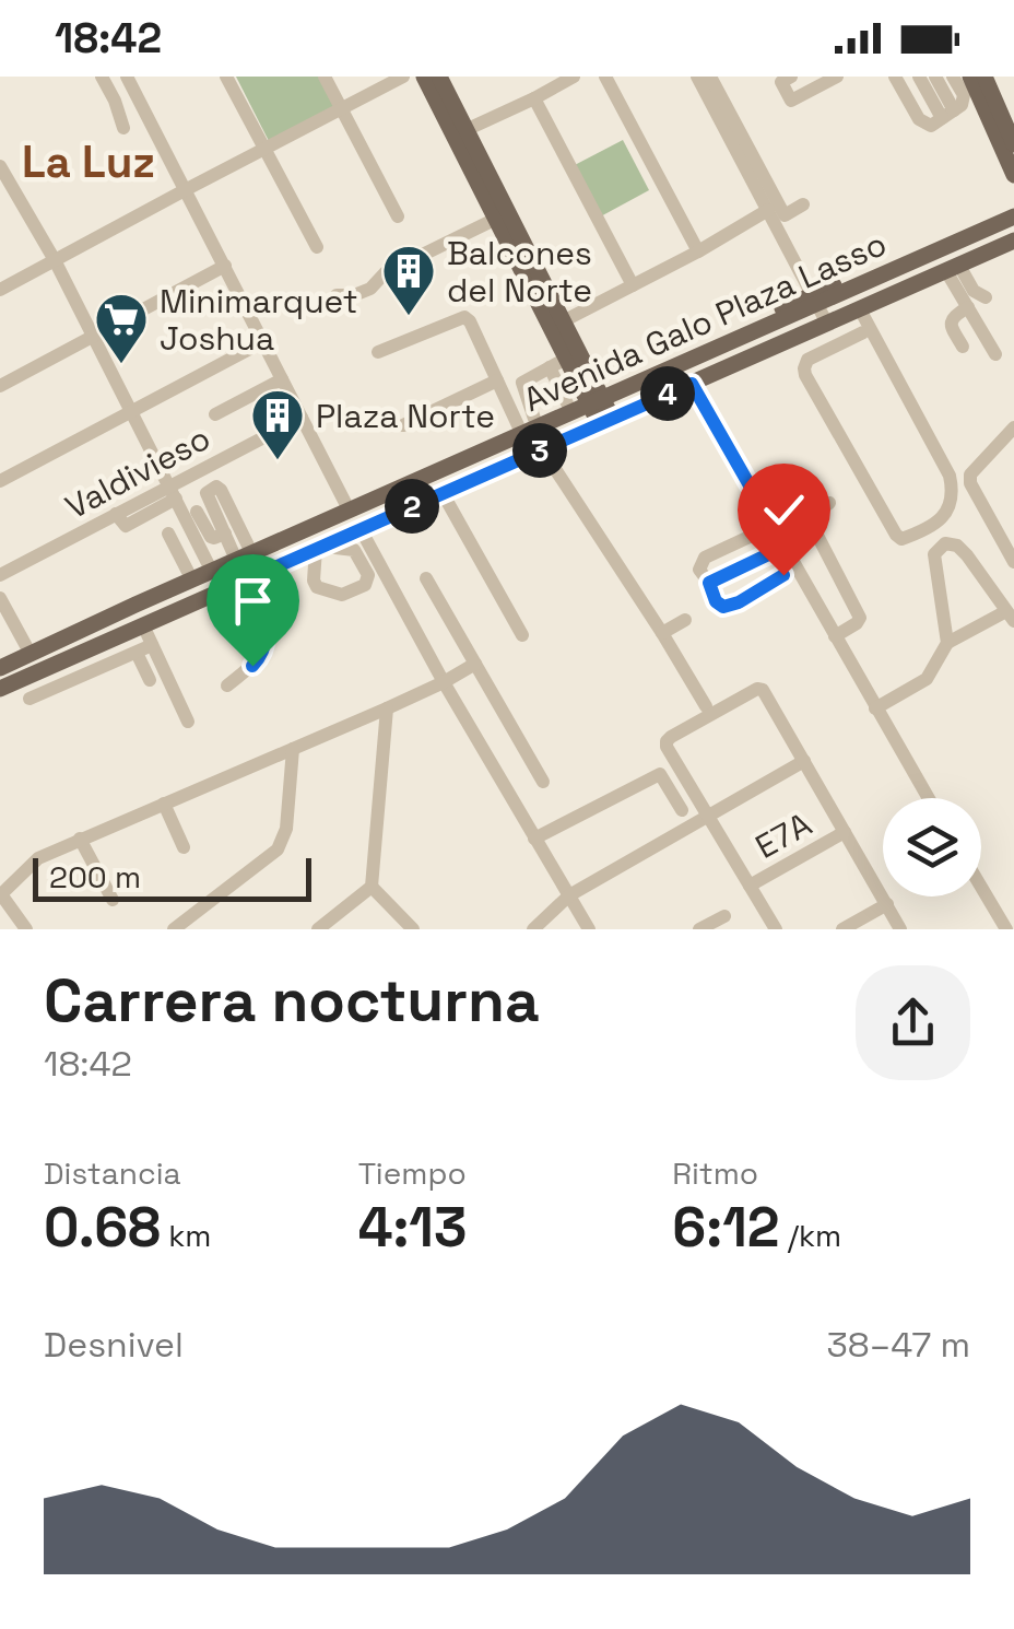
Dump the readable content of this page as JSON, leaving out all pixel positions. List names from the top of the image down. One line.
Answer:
{"streets":{"main road":["Avenida Galo Plaza Lasso"],"street":["Valdivieso","E7A"]},"districts":["La Luz"],"places":{"building":["Balcones del Norte","Plaza Norte"],"supermarket":["Minimarquet Joshua"]},"scale_bar":"200 m","page":{"status":"18:42","pins":["4","3","2"],"scale":"200 m","heading":["Carrera nocturna","18:42"],"stats":[["Distancia","0.68 km"],["Tiempo","4:13"],["Ritmo","6:12 /km"]],"chart":["Desnivel","38–47 m"]}}
